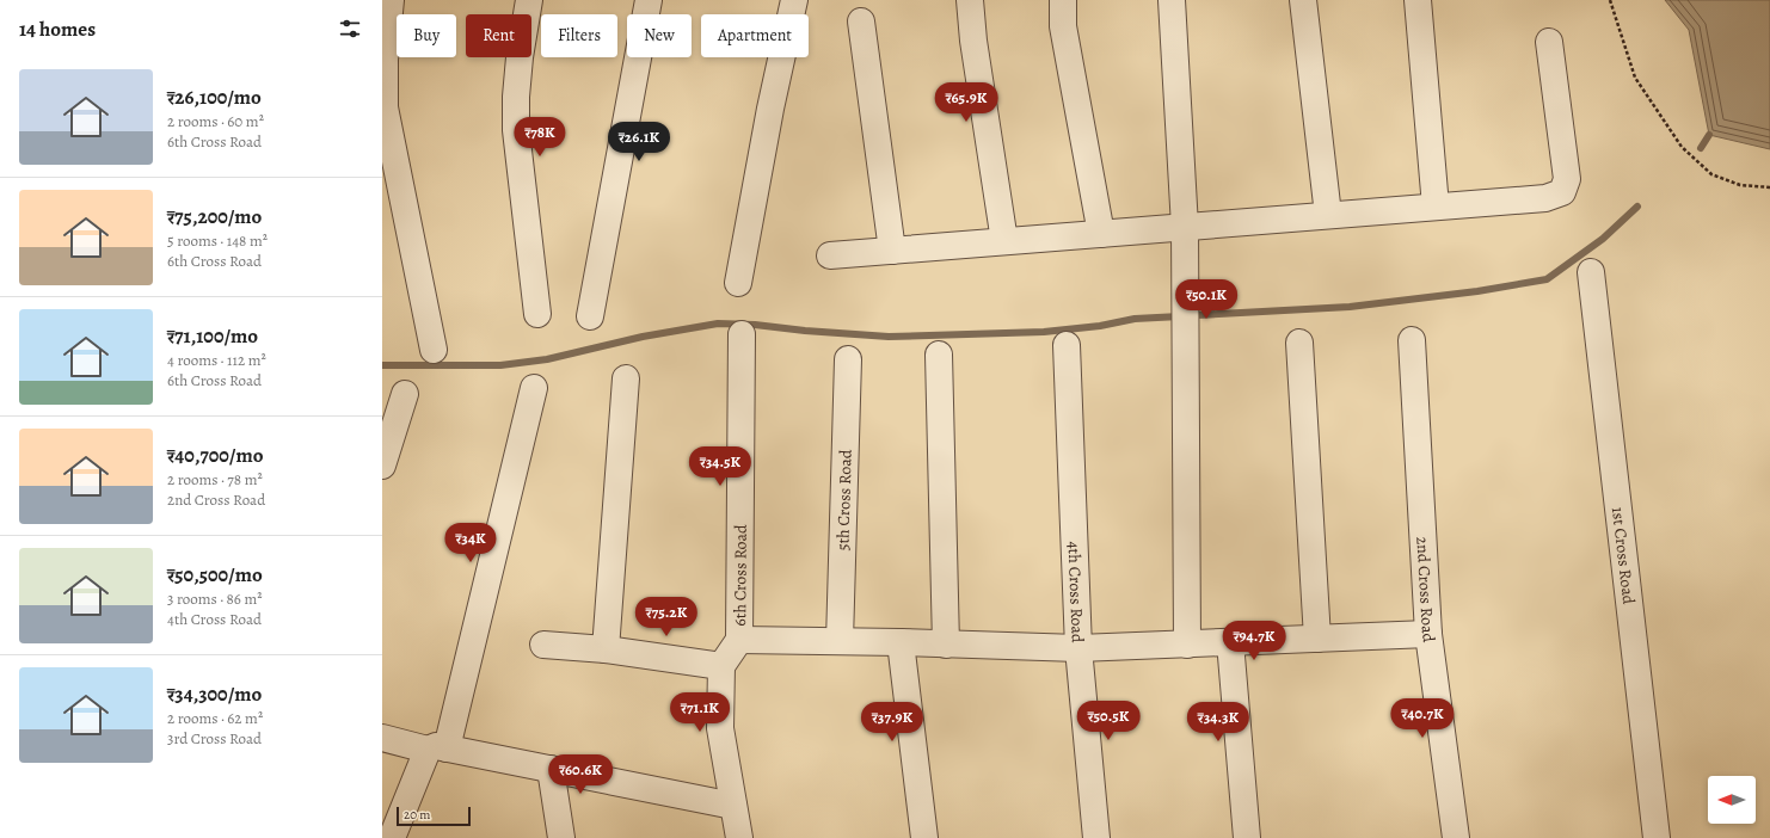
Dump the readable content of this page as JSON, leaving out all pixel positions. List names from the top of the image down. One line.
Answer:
{"streets":{"street":["5th Cross Road","1st Cross Road","6th Cross Road","2nd Cross Road","4th Cross Road"]},"scale_bar":"20 m","north":"left","page":{"heading":"14 homes","chip":["Buy","Rent","Filters","New","Apartment"],"list":[{"name":"₹26,100/mo","note":"2 rooms · 60 m² · 6th Cross Road"},{"name":"₹75,200/mo","note":"5 rooms · 148 m² · 6th Cross Road"},{"name":"₹71,100/mo","note":"4 rooms · 112 m² · 6th Cross Road"},{"name":"₹40,700/mo","note":"2 rooms · 78 m² · 2nd Cross Road"},{"name":"₹50,500/mo","note":"3 rooms · 86 m² · 4th Cross Road"},{"name":"₹34,300/mo","note":"2 rooms · 62 m² · 3rd Cross Road"}],"price":["₹65.9K","₹78K","₹26.1K","₹50.1K","₹34.5K","₹34K","₹75.2K","₹94.7K","₹71.1K","₹40.7K","₹50.5K","₹37.9K","₹34.3K","₹60.6K"],"scale":"20 m"}}
